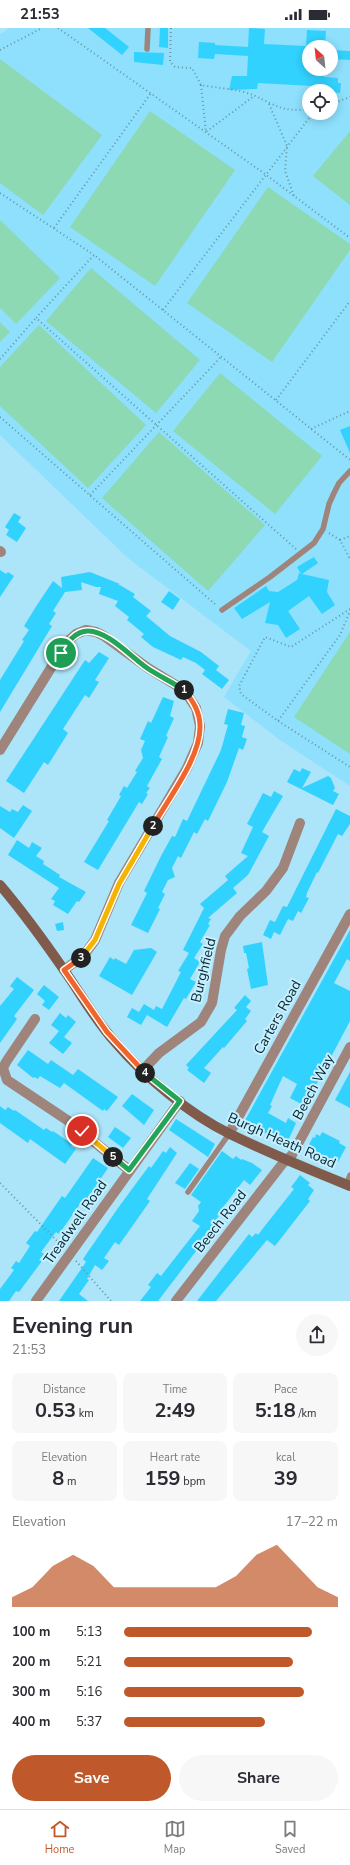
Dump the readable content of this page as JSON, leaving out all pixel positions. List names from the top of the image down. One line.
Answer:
{"streets":{"main road":["Burgh Heath Road"],"street":["Burghfield","Carters Road","Beech Way","Beech Road","Treadwell Road"]},"crossings":[["Burghfield","Burgh Heath Road"],["Carters Road","Burgh Heath Road"],["Beech Way","Burgh Heath Road"],["Beech Way","Beech Road"],["Burgh Heath Road","Beech Road"],["Burgh Heath Road","Treadwell Road"]],"north":"top left","page":{"status":"21:53","pins":["1","2","3","4","5"],"heading":["Evening run","21:53"],"stats":[["Distance","0.53 km"],["Time","2:49"],["Pace","5:18 /km"],["Elevation","8 m"],["Heart rate","159 bpm"],["kcal","39"]],"chart":["Elevation","17–22 m"],"list":[{"name":"100 m","note":"5:13"},{"name":"200 m","note":"5:21"},{"name":"300 m","note":"5:16"},{"name":"400 m","note":"5:37"}],"buttons":["Save","Share"],"tabs":["Home","Map","Saved"]}}
